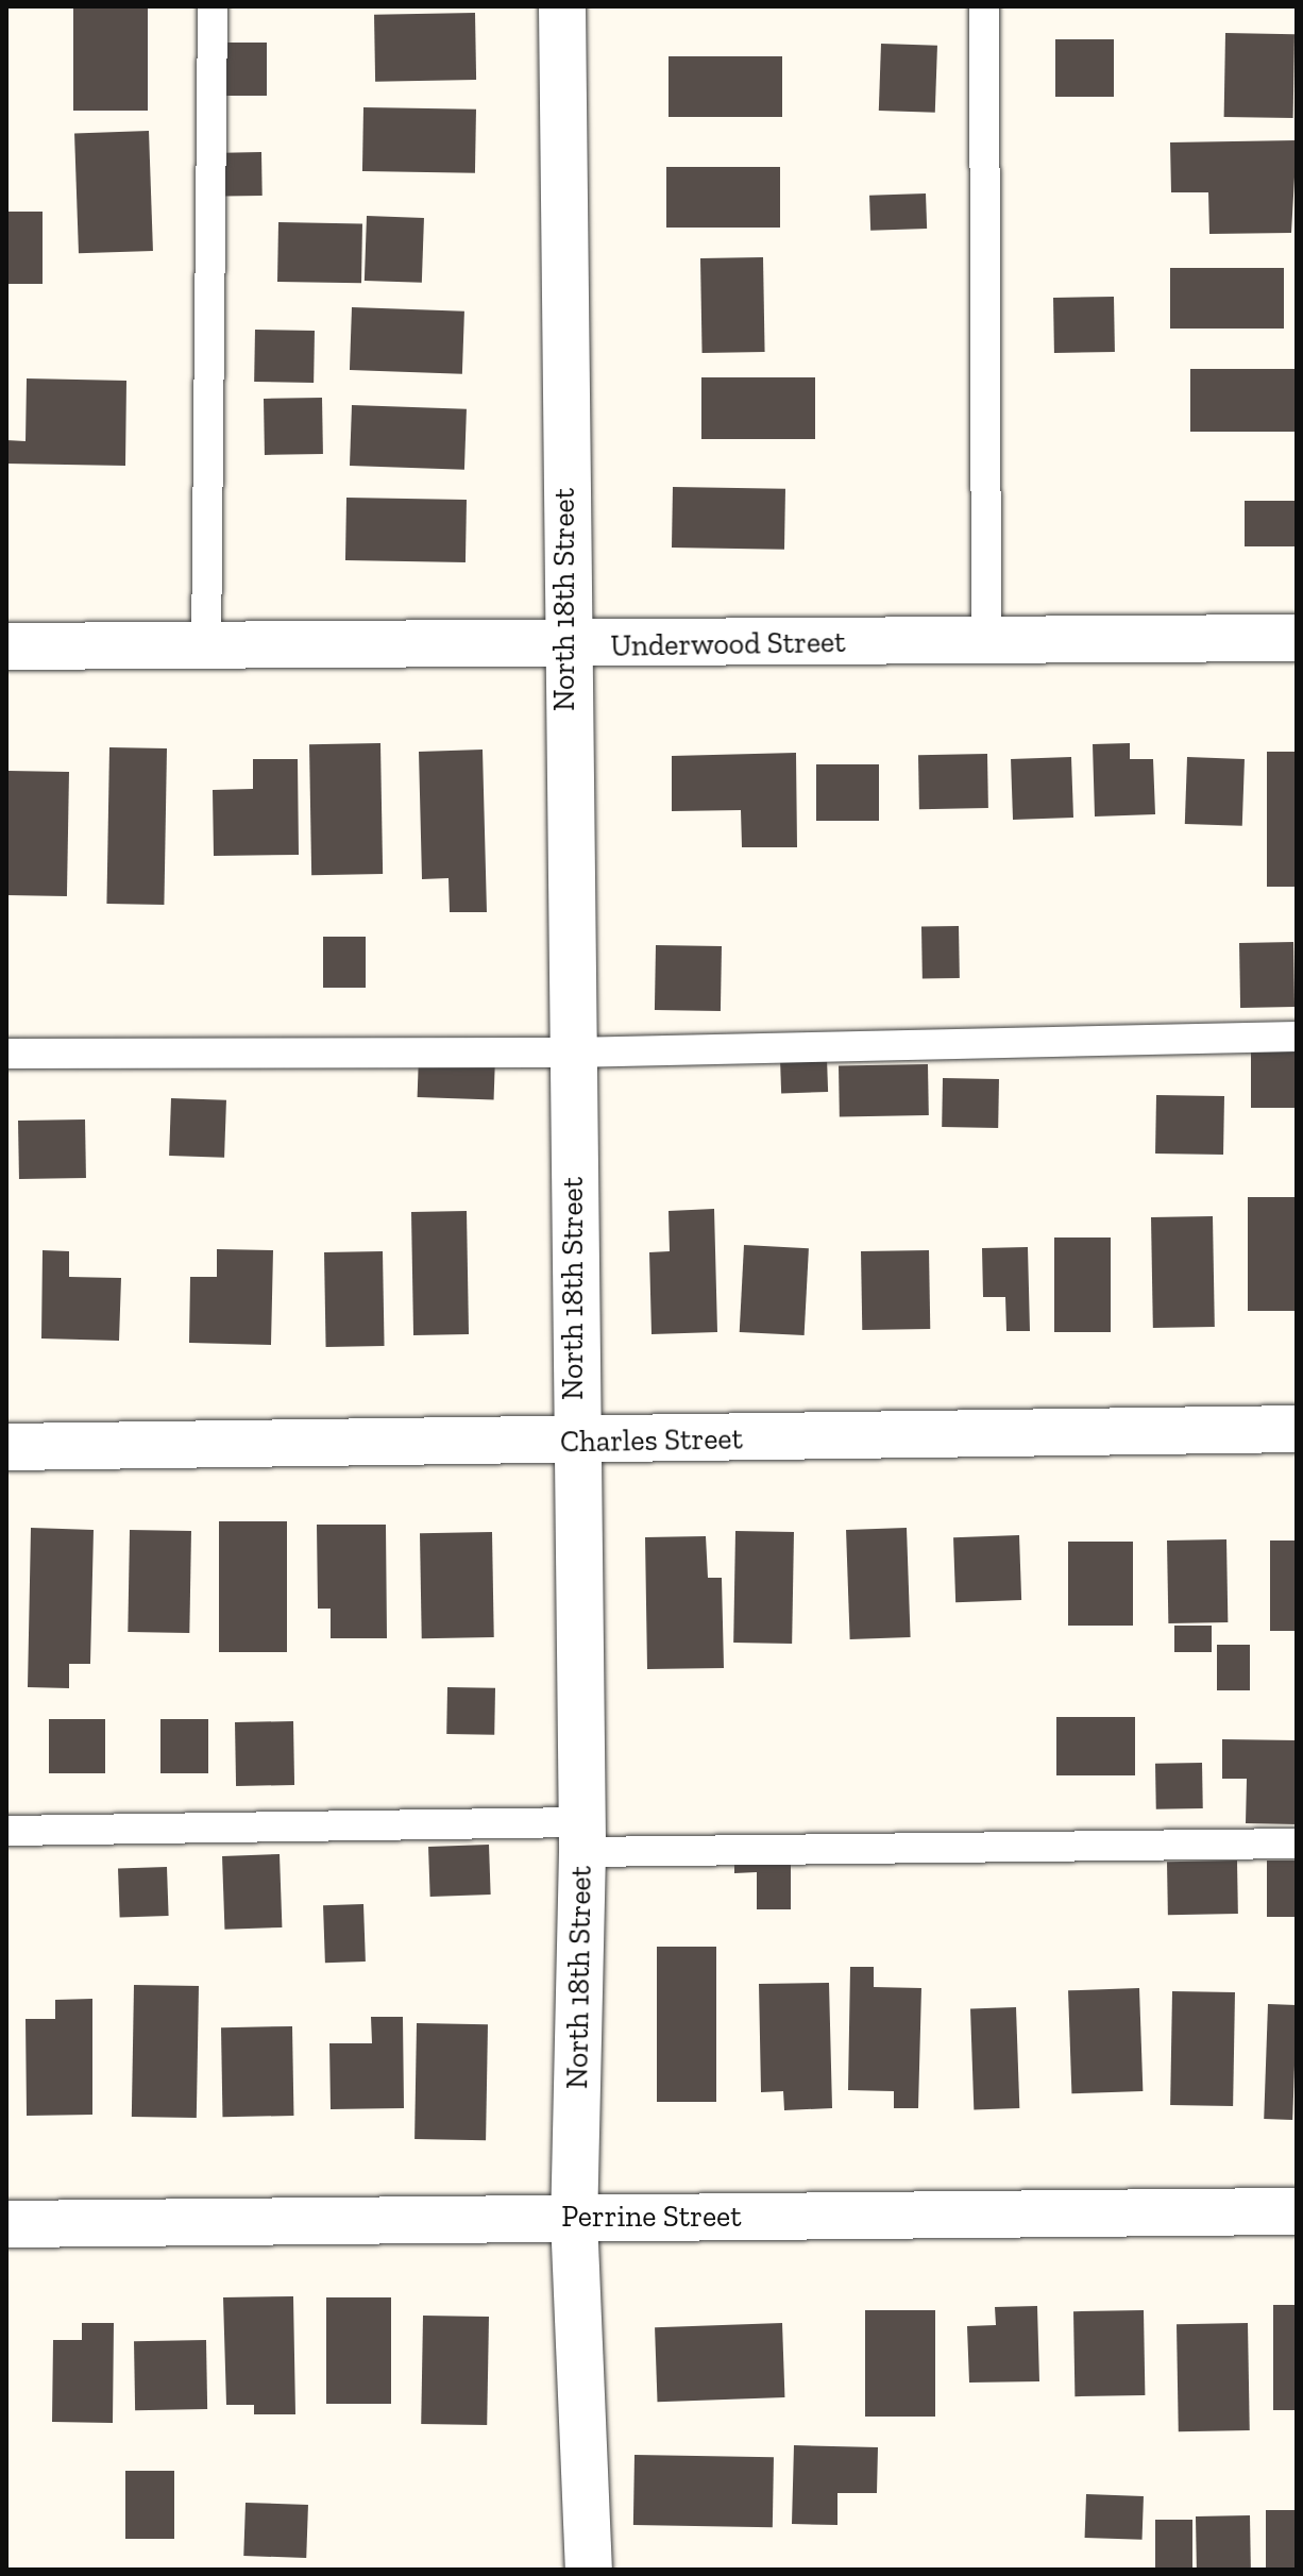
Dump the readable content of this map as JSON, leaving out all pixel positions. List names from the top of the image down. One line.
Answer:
{"streets":{"street":["North 18th Street","Underwood Street","Charles Street","Perrine Street"]},"crossings":[["North 18th Street","Underwood Street"],["North 18th Street","Charles Street"],["North 18th Street","Perrine Street"]]}
